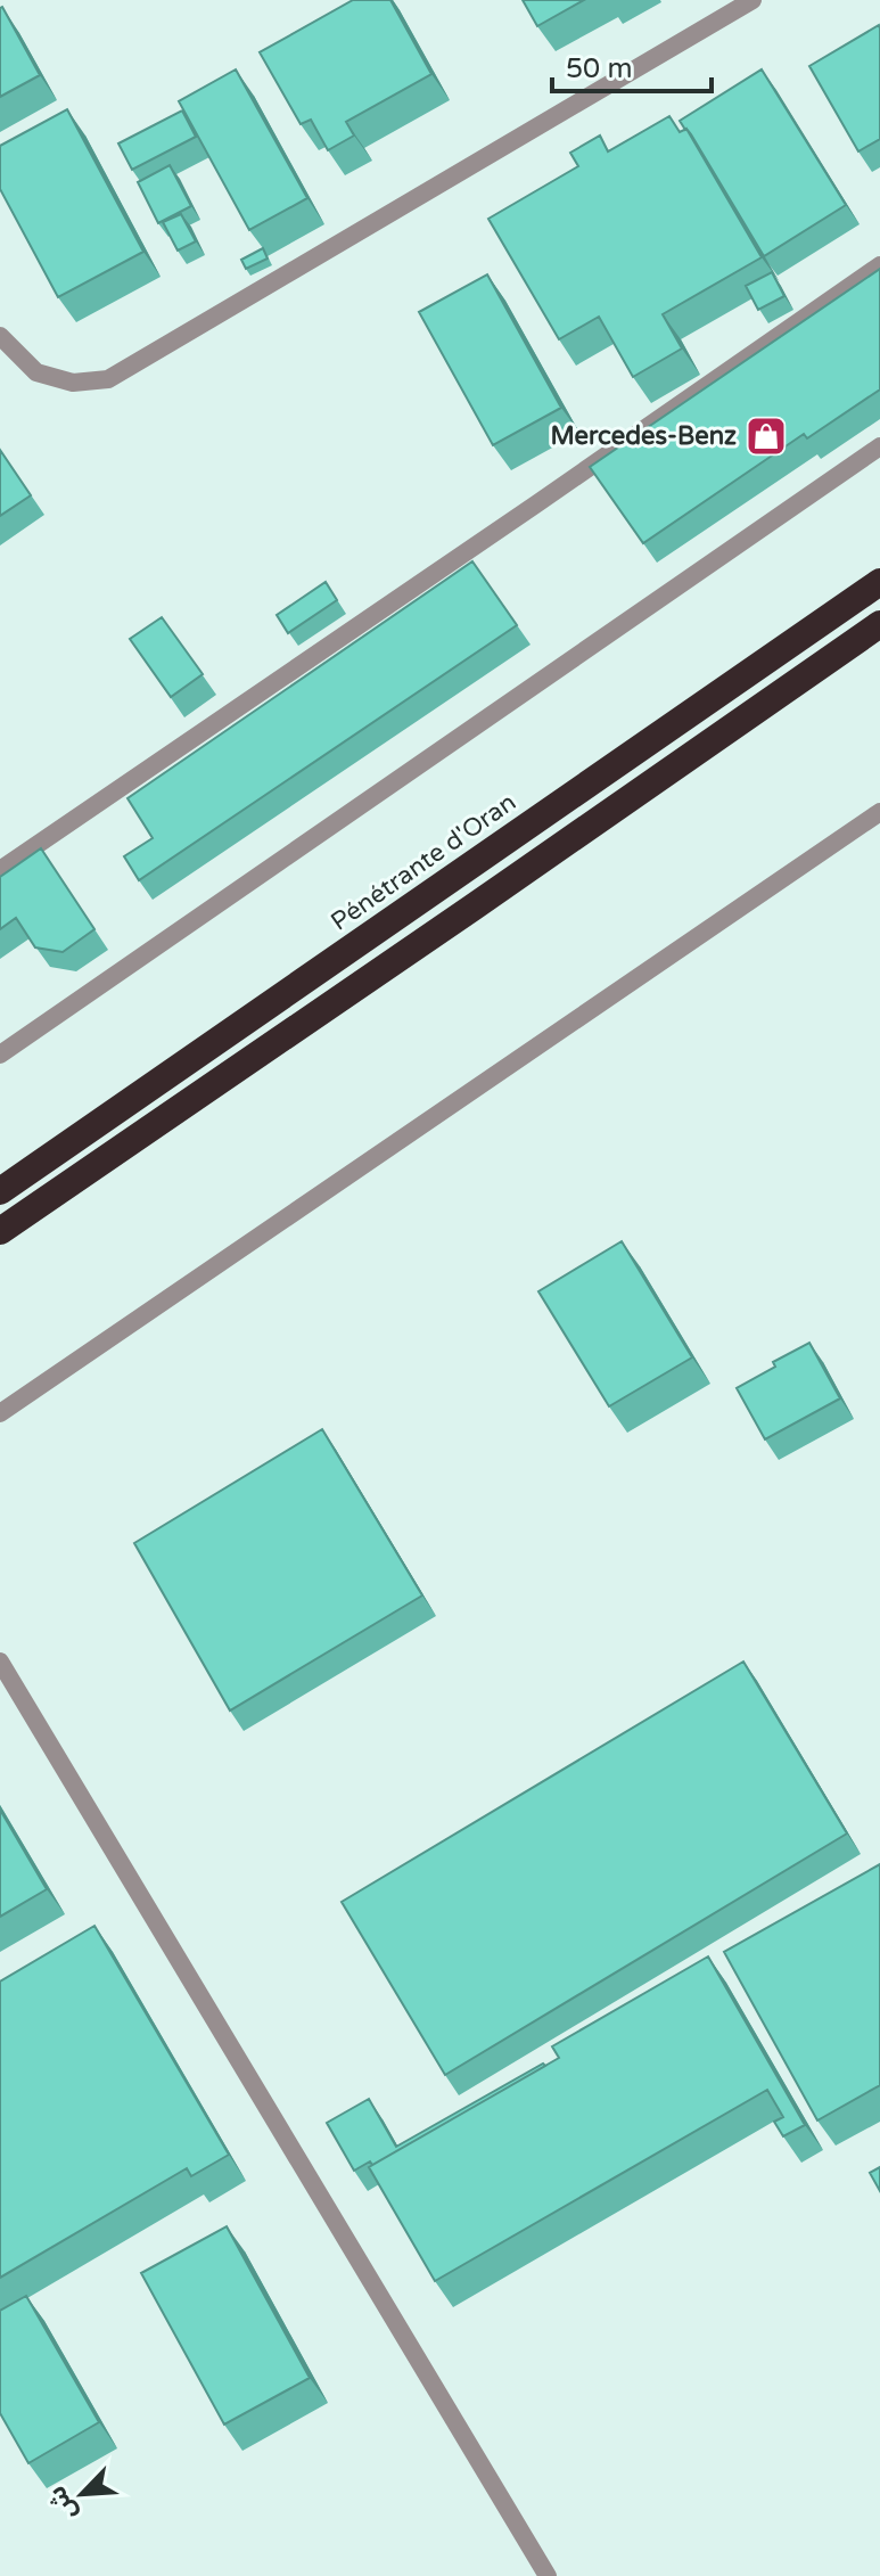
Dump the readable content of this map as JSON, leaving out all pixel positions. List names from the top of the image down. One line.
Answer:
{"streets":{"highway":["Pénétrante d'Oran"]},"places":{"shop":["Mercedes-Benz"]},"scale_bar":"50 m","north":"bottom left"}
